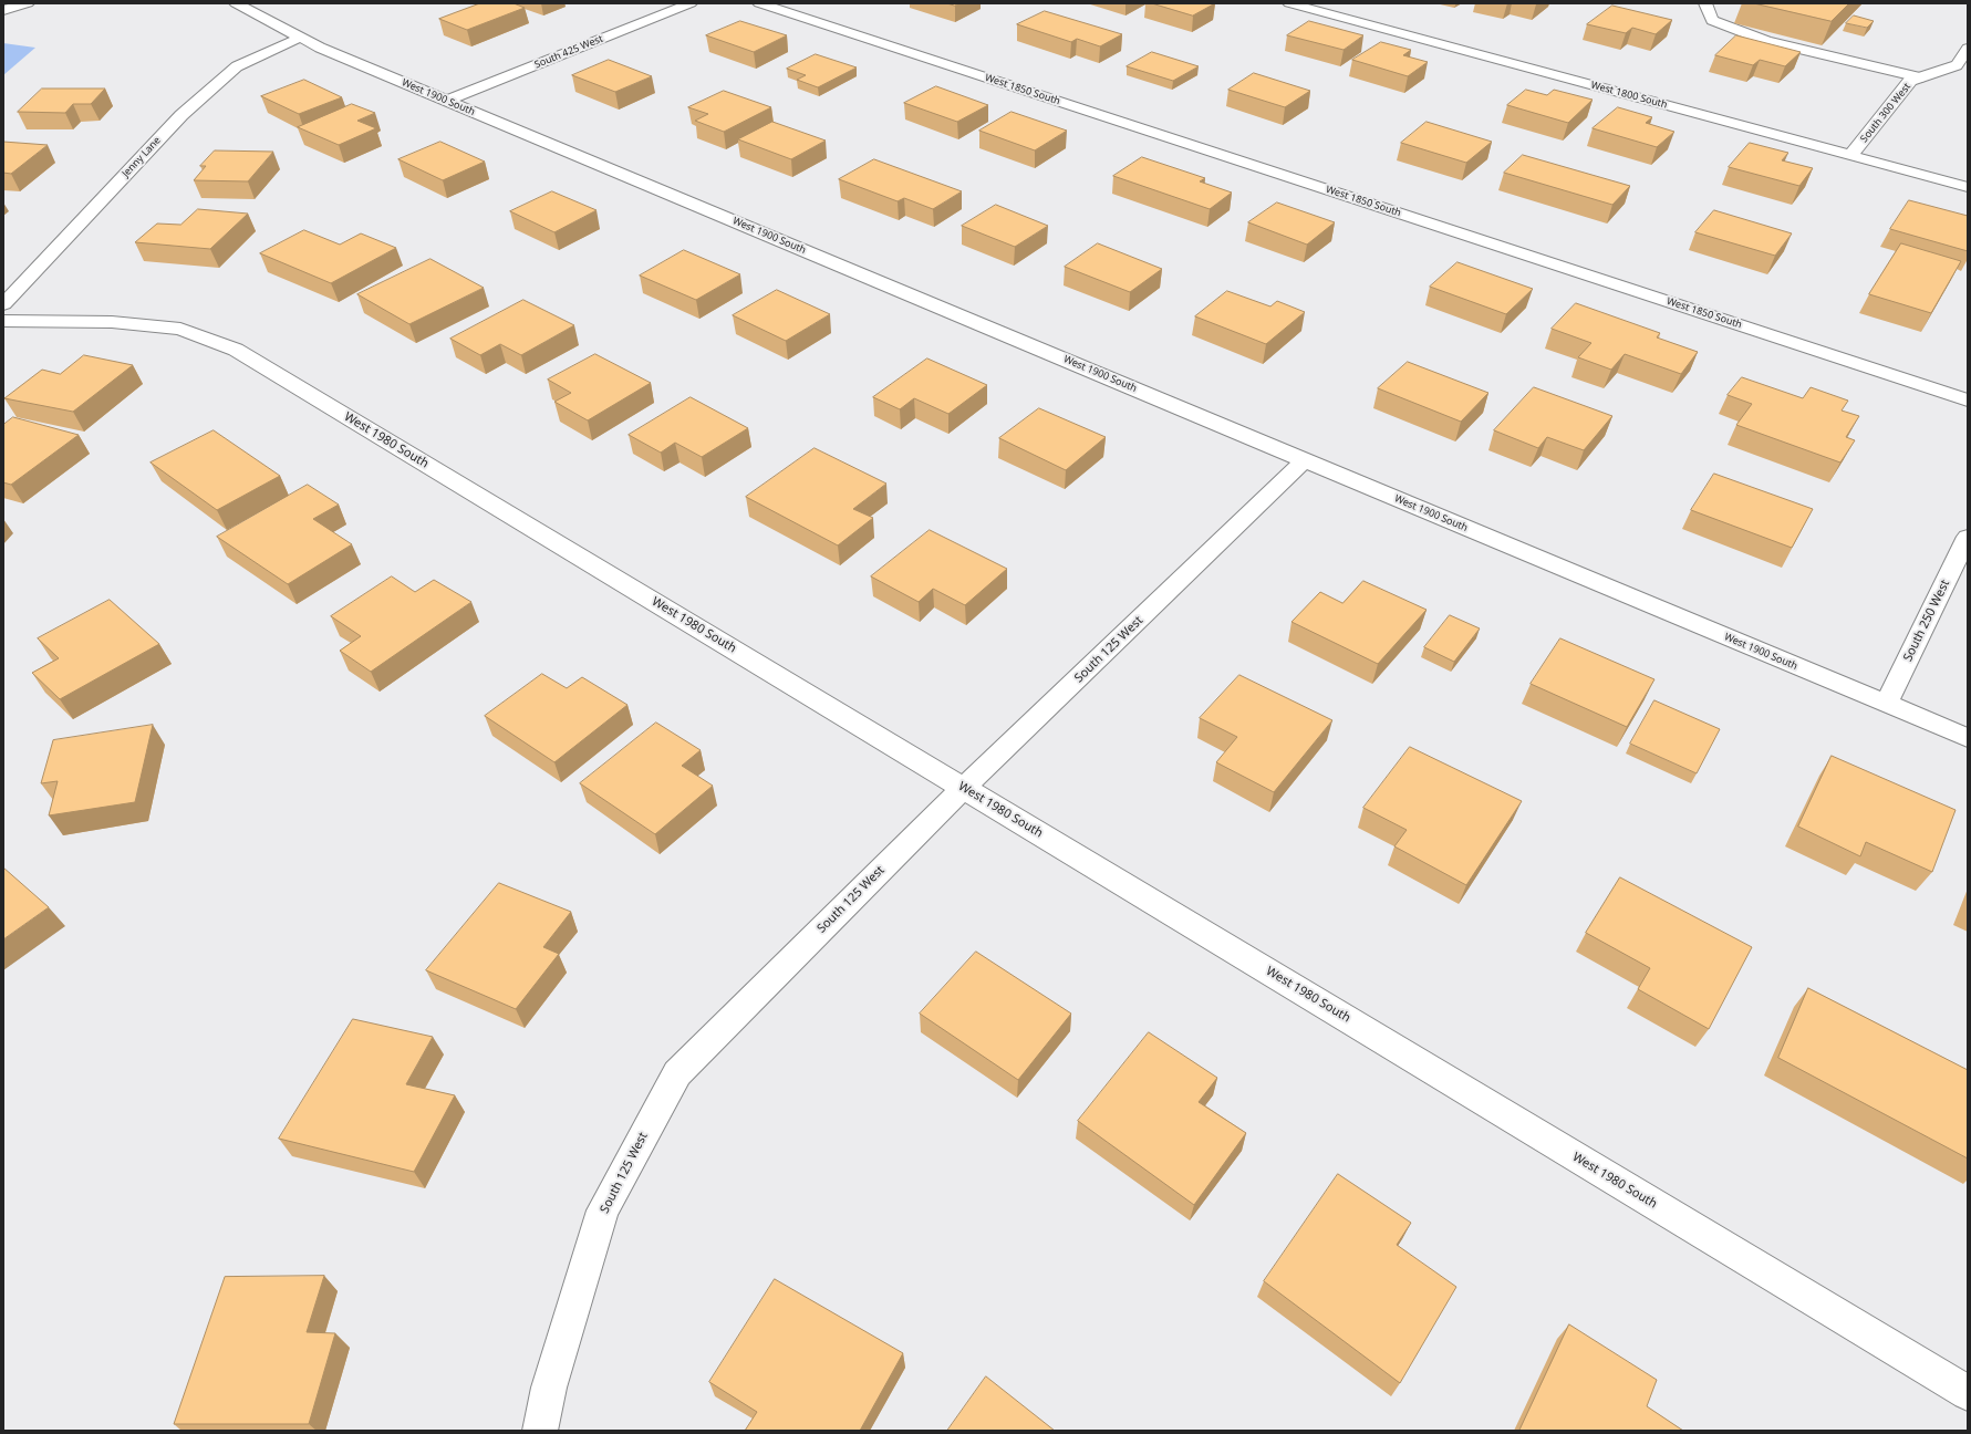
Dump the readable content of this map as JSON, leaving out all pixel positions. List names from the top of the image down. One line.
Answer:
{"streets":{"street":["South 425 West","West 1850 South","West 1800 South","West 1900 South","South 300 West","Jenny Lane","West 1980 South","South 250 West","South 125 West"]},"crossings":[["South 425 West","West 1900 South"],["West 1800 South","South 300 West"],["West 1900 South","Jenny Lane"],["West 1900 South","South 250 West"],["West 1900 South","South 125 West"],["West 1980 South","South 125 West"]]}
